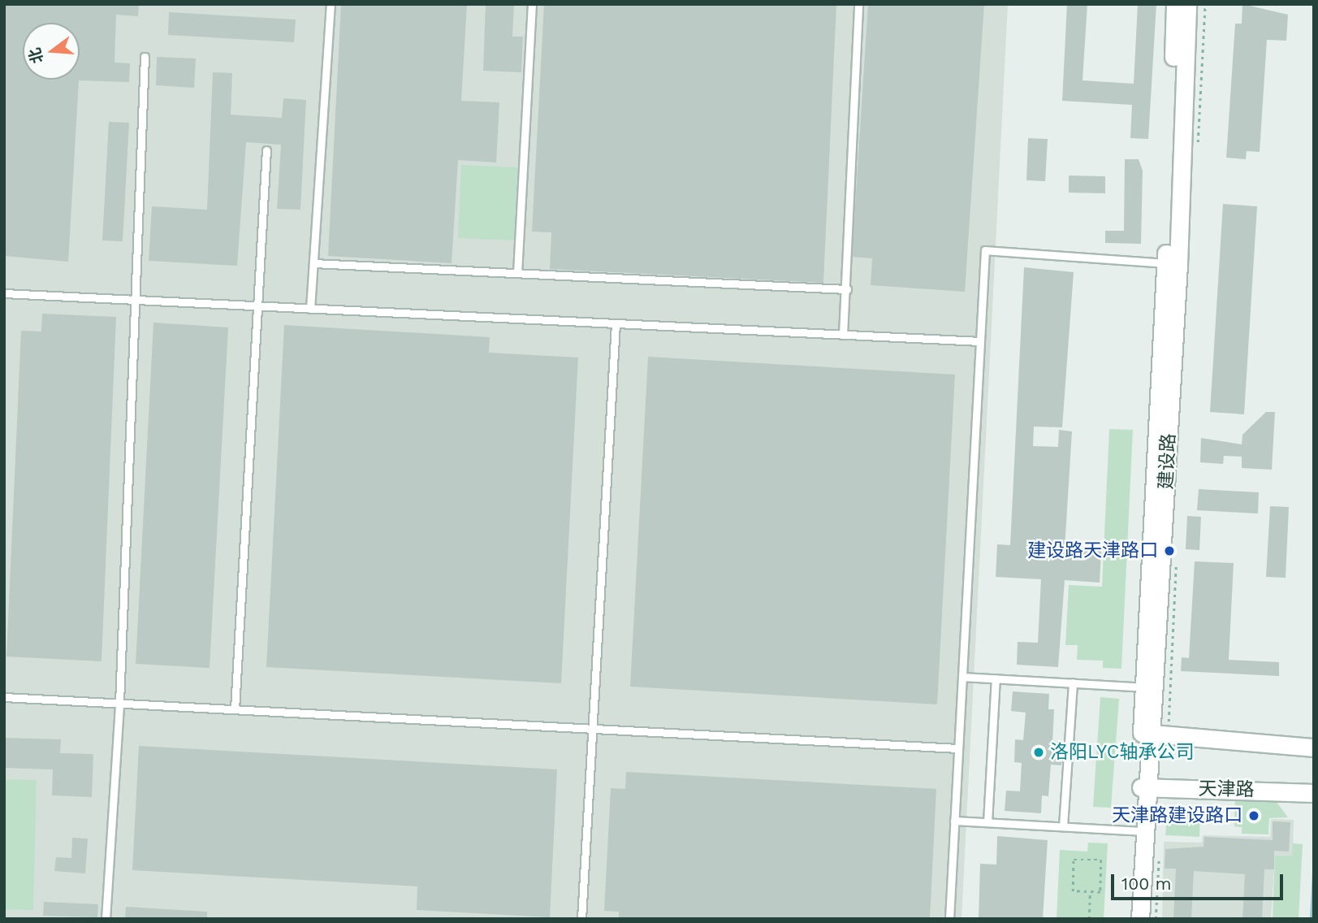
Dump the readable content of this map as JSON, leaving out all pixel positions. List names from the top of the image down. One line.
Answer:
{"streets":{"street":["建设路","天津路"]},"crossings":[["建设路","天津路"]],"places":["建设路天津路口","洛阳LYC轴承公司","天津路建设路口"],"scale_bar":"100 m","north":"left"}
